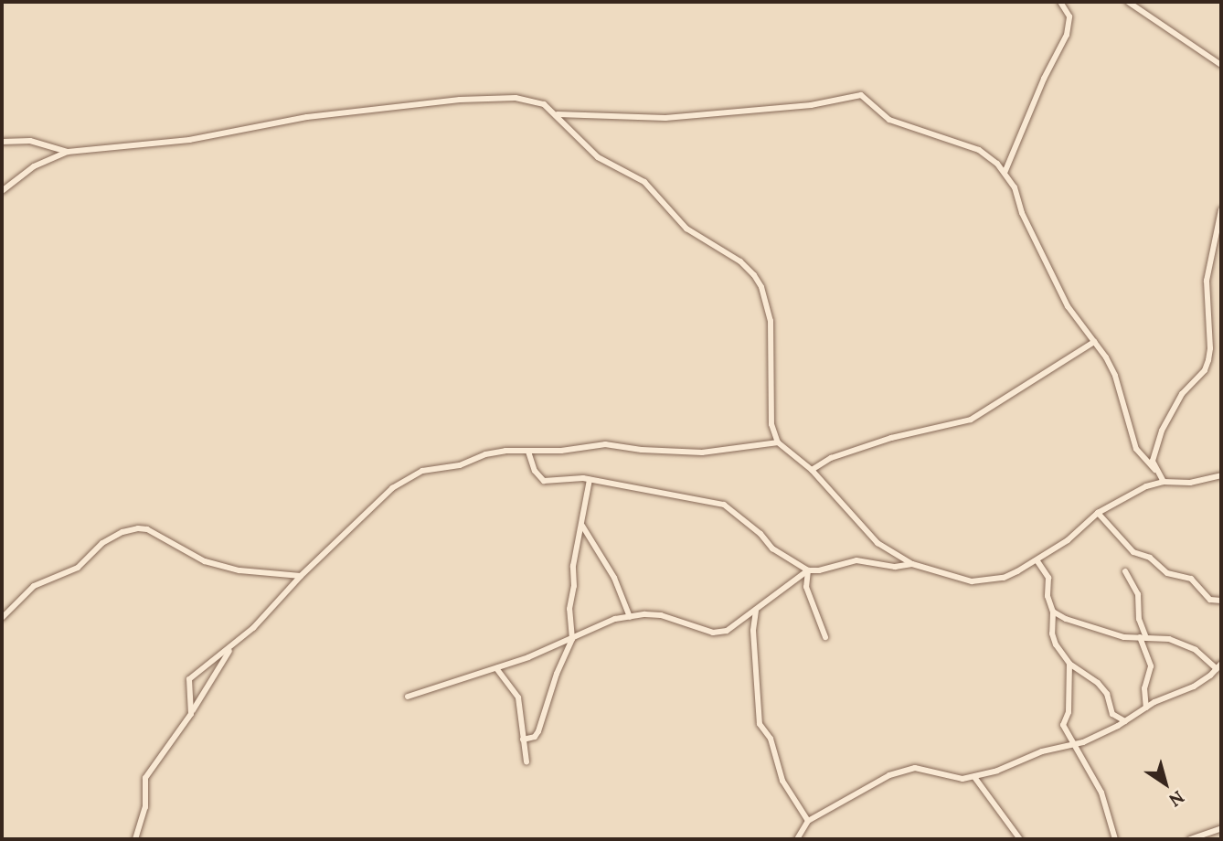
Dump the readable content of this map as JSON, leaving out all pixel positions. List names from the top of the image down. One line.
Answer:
{"north":"bottom right"}
